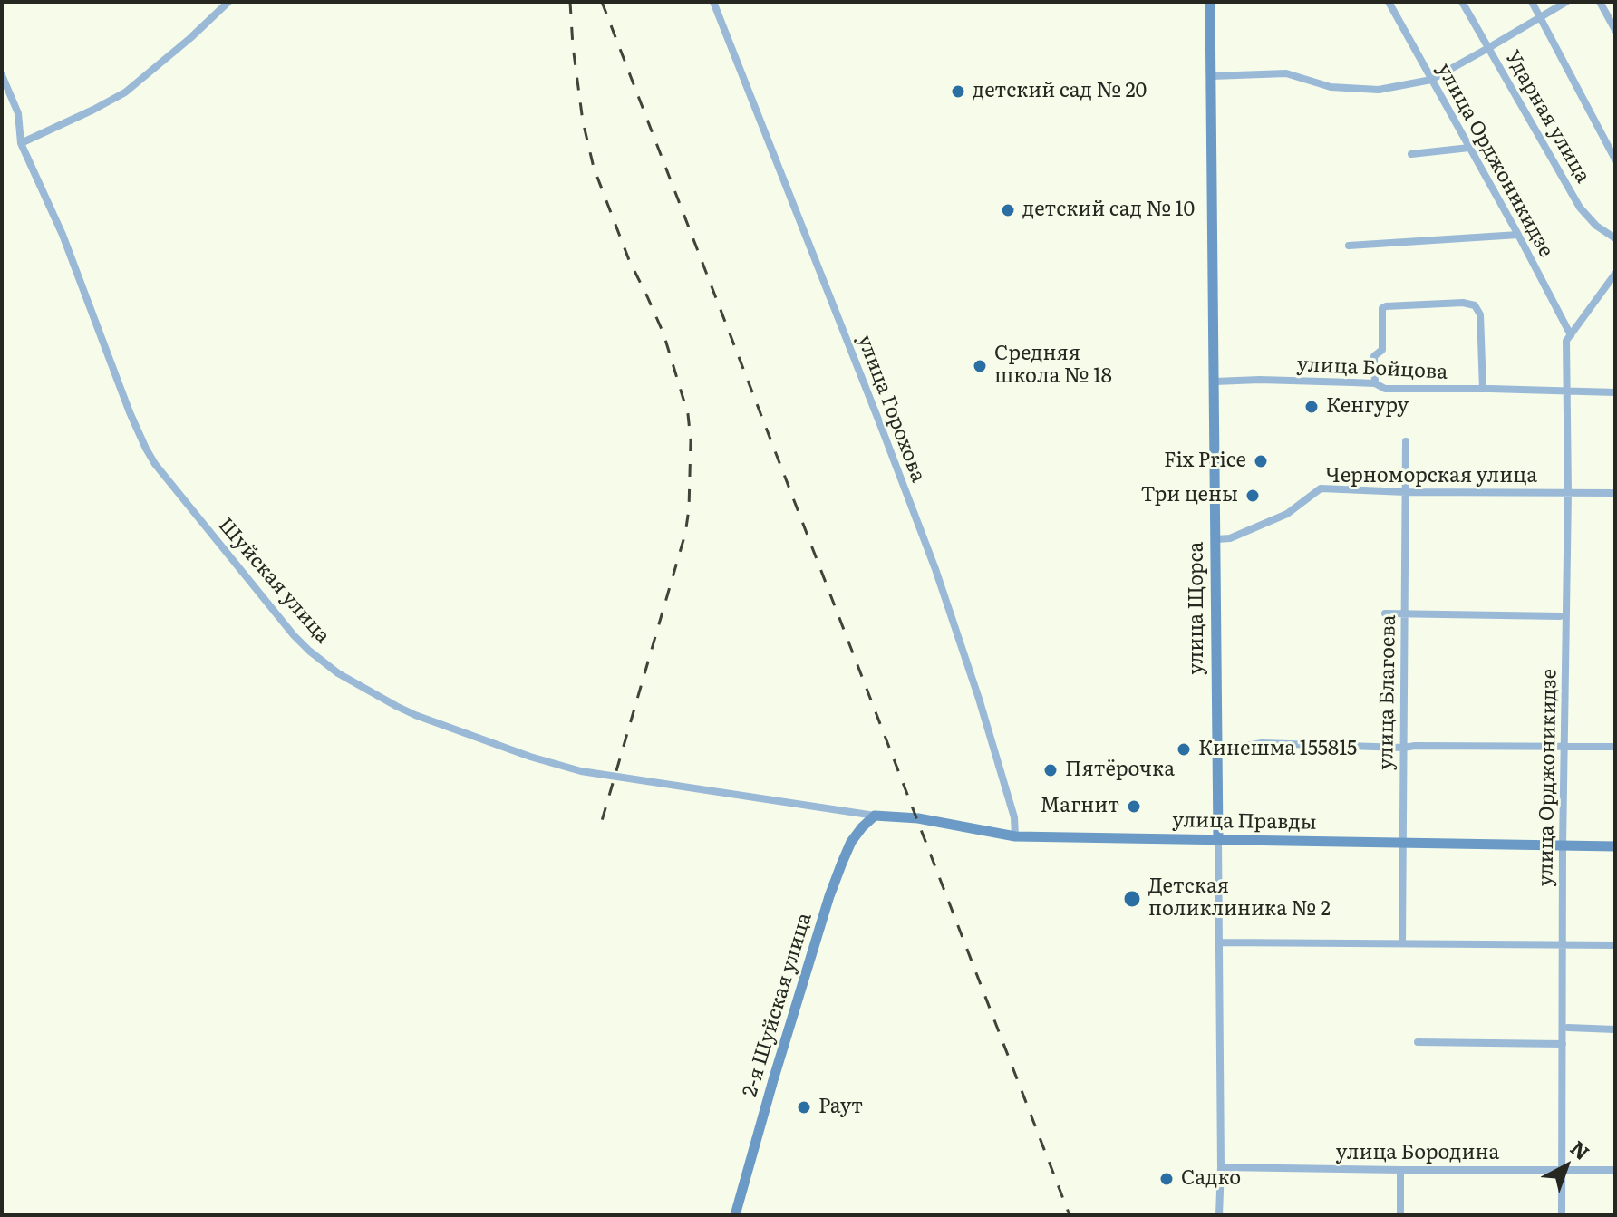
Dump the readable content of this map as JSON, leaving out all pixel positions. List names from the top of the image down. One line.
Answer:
{"streets":{"street":["Ударная улица","улица Орджоникидзе","улица Бойцова","улица Горохова","Черноморская улица","Шуйская улица","улица Щорса","улица Благоева","улица Правды","2-я Шуйская улица","улица Бородина"]},"crossings":[["улица Орджоникидзе","улица Бойцова"],["улица Орджоникидзе","Черноморская улица"],["улица Орджоникидзе","улица Правды"],["улица Орджоникидзе","улица Бородина"],["улица Бойцова","улица Щорса"],["улица Горохова","улица Правды"],["Черноморская улица","улица Щорса"],["Черноморская улица","улица Благоева"],["Шуйская улица","улица Правды"],["Шуйская улица","2-я Шуйская улица"],["улица Щорса","улица Правды"],["улица Щорса","улица Бородина"],["улица Благоева","улица Правды"],["улица Правды","2-я Шуйская улица"]],"places":["детский сад № 20","детский сад № 10","Средняя школа № 18","Кенгуру","Fix Price","Три цены","Кинешма 155815","Пятёрочка","Магнит","Детская поликлиника № 2","Раут","Садко"],"north":"top right"}
